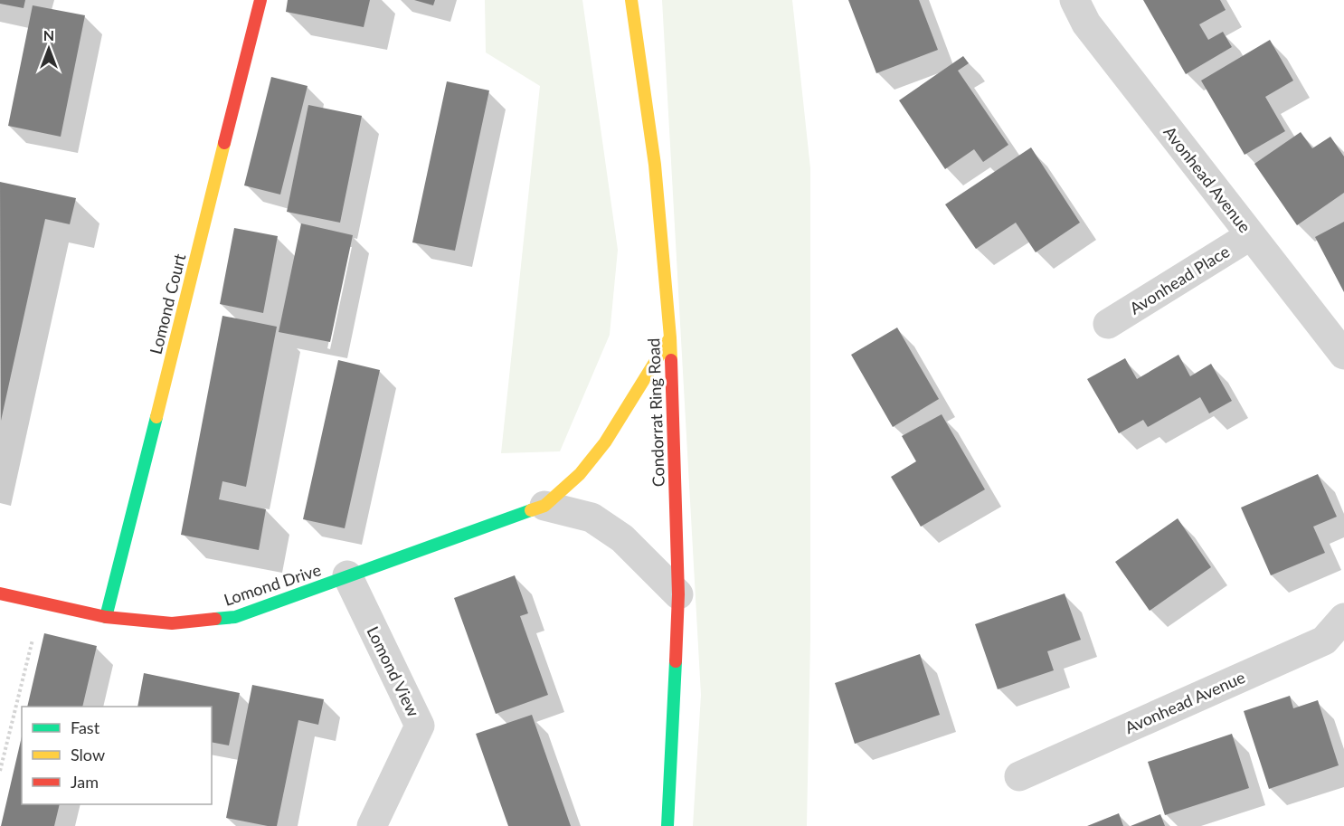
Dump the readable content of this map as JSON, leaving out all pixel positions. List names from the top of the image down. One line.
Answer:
{"streets":{"street":["Avonhead Avenue","Avonhead Place","Lomond Court","Condorrat Ring Road","Lomond Drive","Lomond View"]},"crossings":[["Avonhead Avenue","Avonhead Place"],["Lomond Court","Lomond Drive"],["Lomond Drive","Lomond View"]],"legend":["Fast","Slow","Jam"],"north":"top"}
